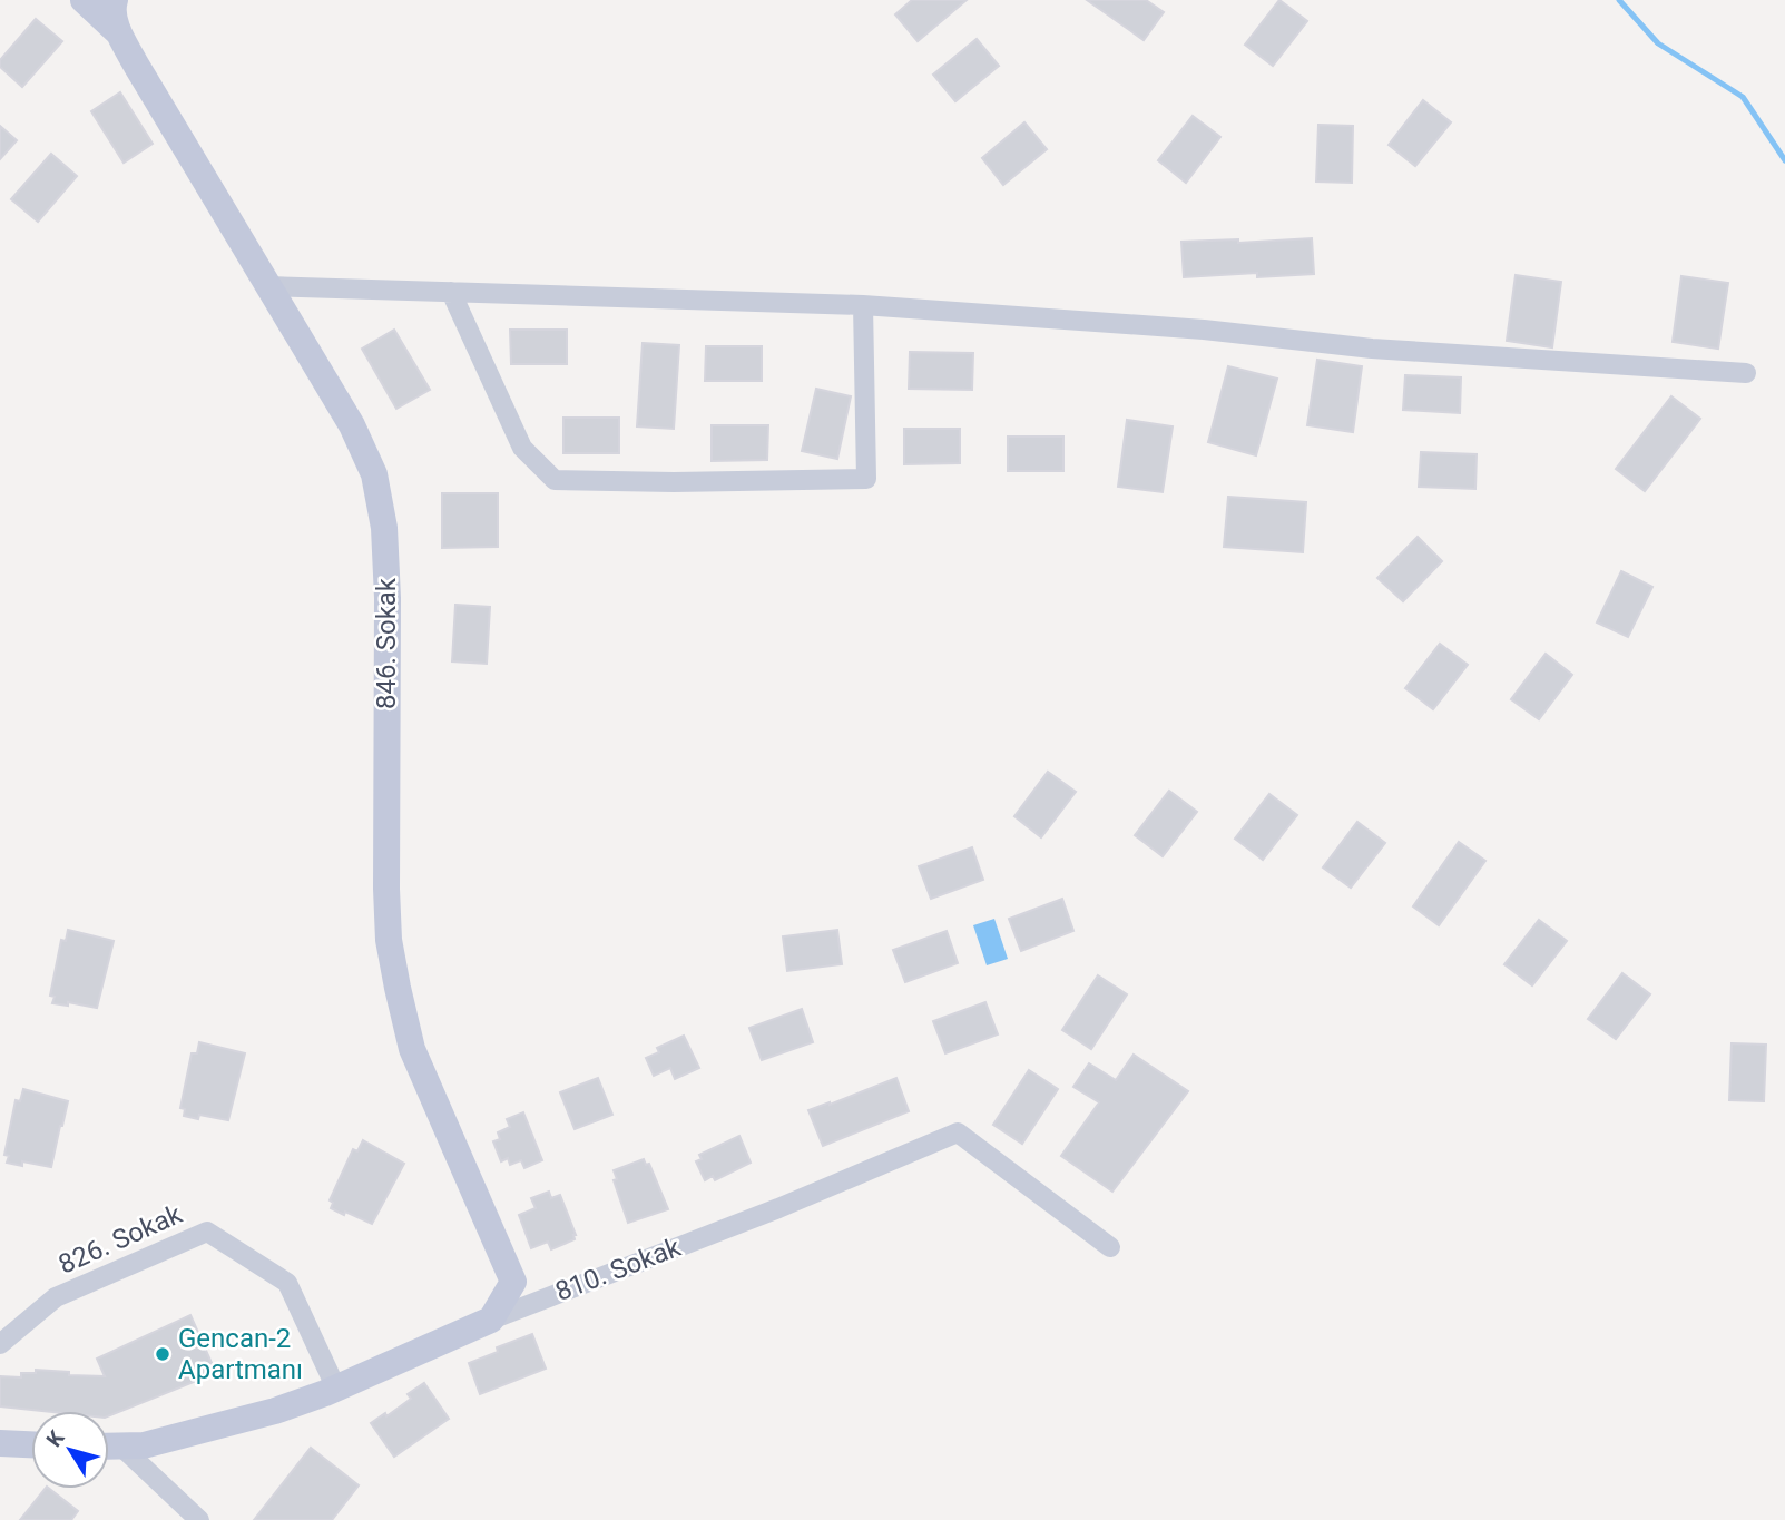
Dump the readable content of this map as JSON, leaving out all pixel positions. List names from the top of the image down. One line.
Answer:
{"streets":{"street":["846. Sokak","826. Sokak","810. Sokak"]},"crossings":[["846. Sokak","810. Sokak"],["826. Sokak","810. Sokak"]],"places":["Gencan-2 Apartmanı"],"north":"top left"}
